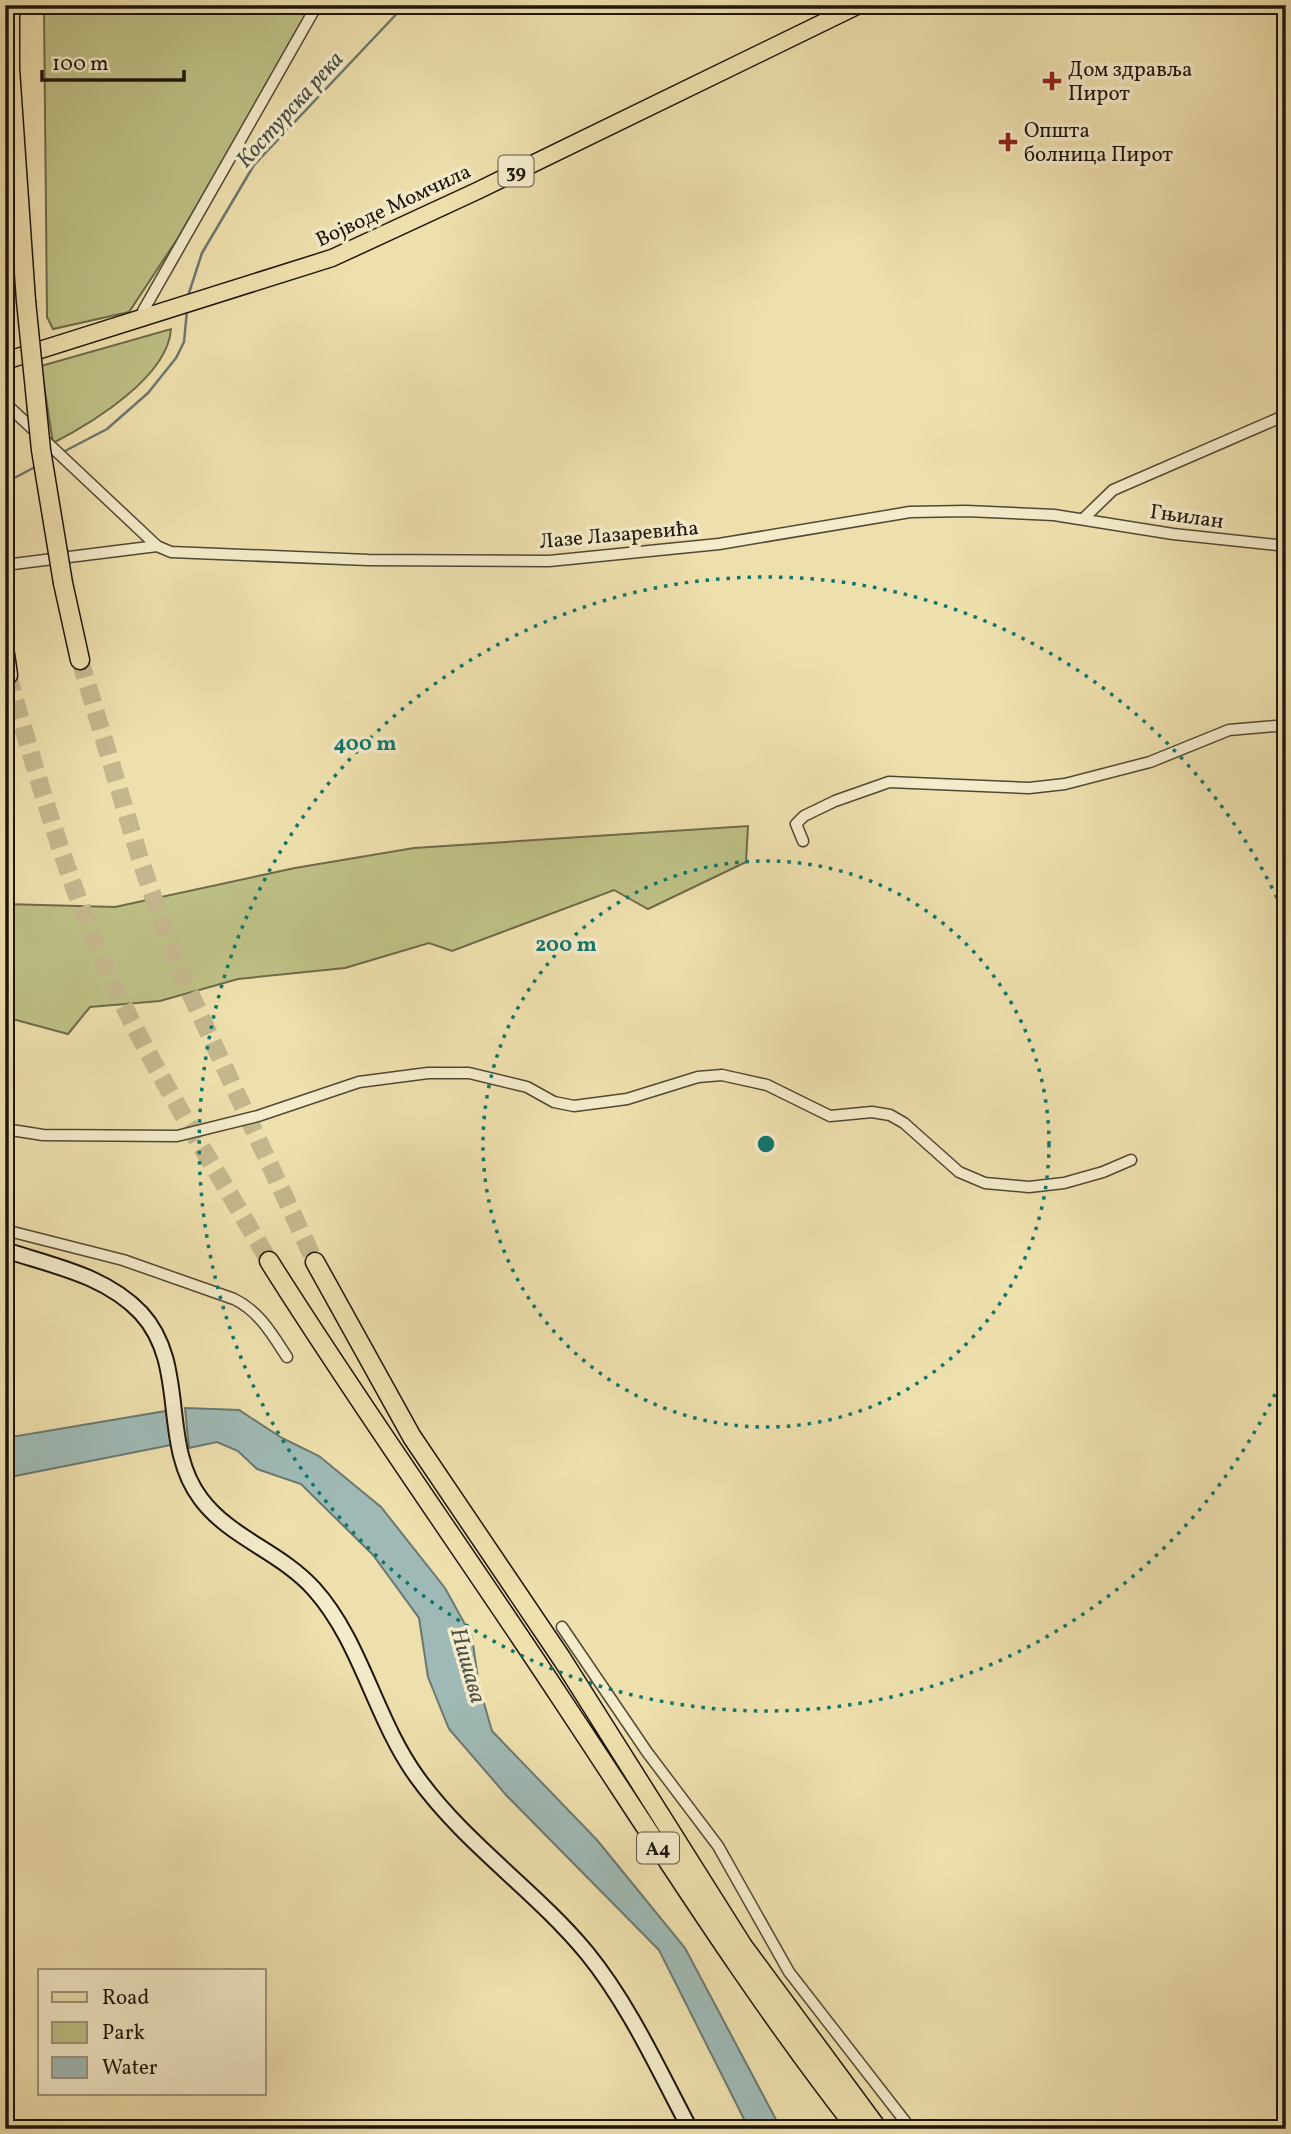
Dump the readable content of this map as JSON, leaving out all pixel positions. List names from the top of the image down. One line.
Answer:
{"streets":{"highway":["A4"],"main road":["39","Војводе Момчила"],"street":["Гњилан","Лазе Лазаревића"]},"crossings":[["39","Војводе Момчила"],["Гњилан","Лазе Лазаревића"]],"water":["Костурска река","Нишава"],"places":{"health":["Дом здравља Пирот","Општа болница Пирот"]},"legend":["Road","Park","Water"],"scale_bar":"100 m","rings":["400 m","200 m"]}
